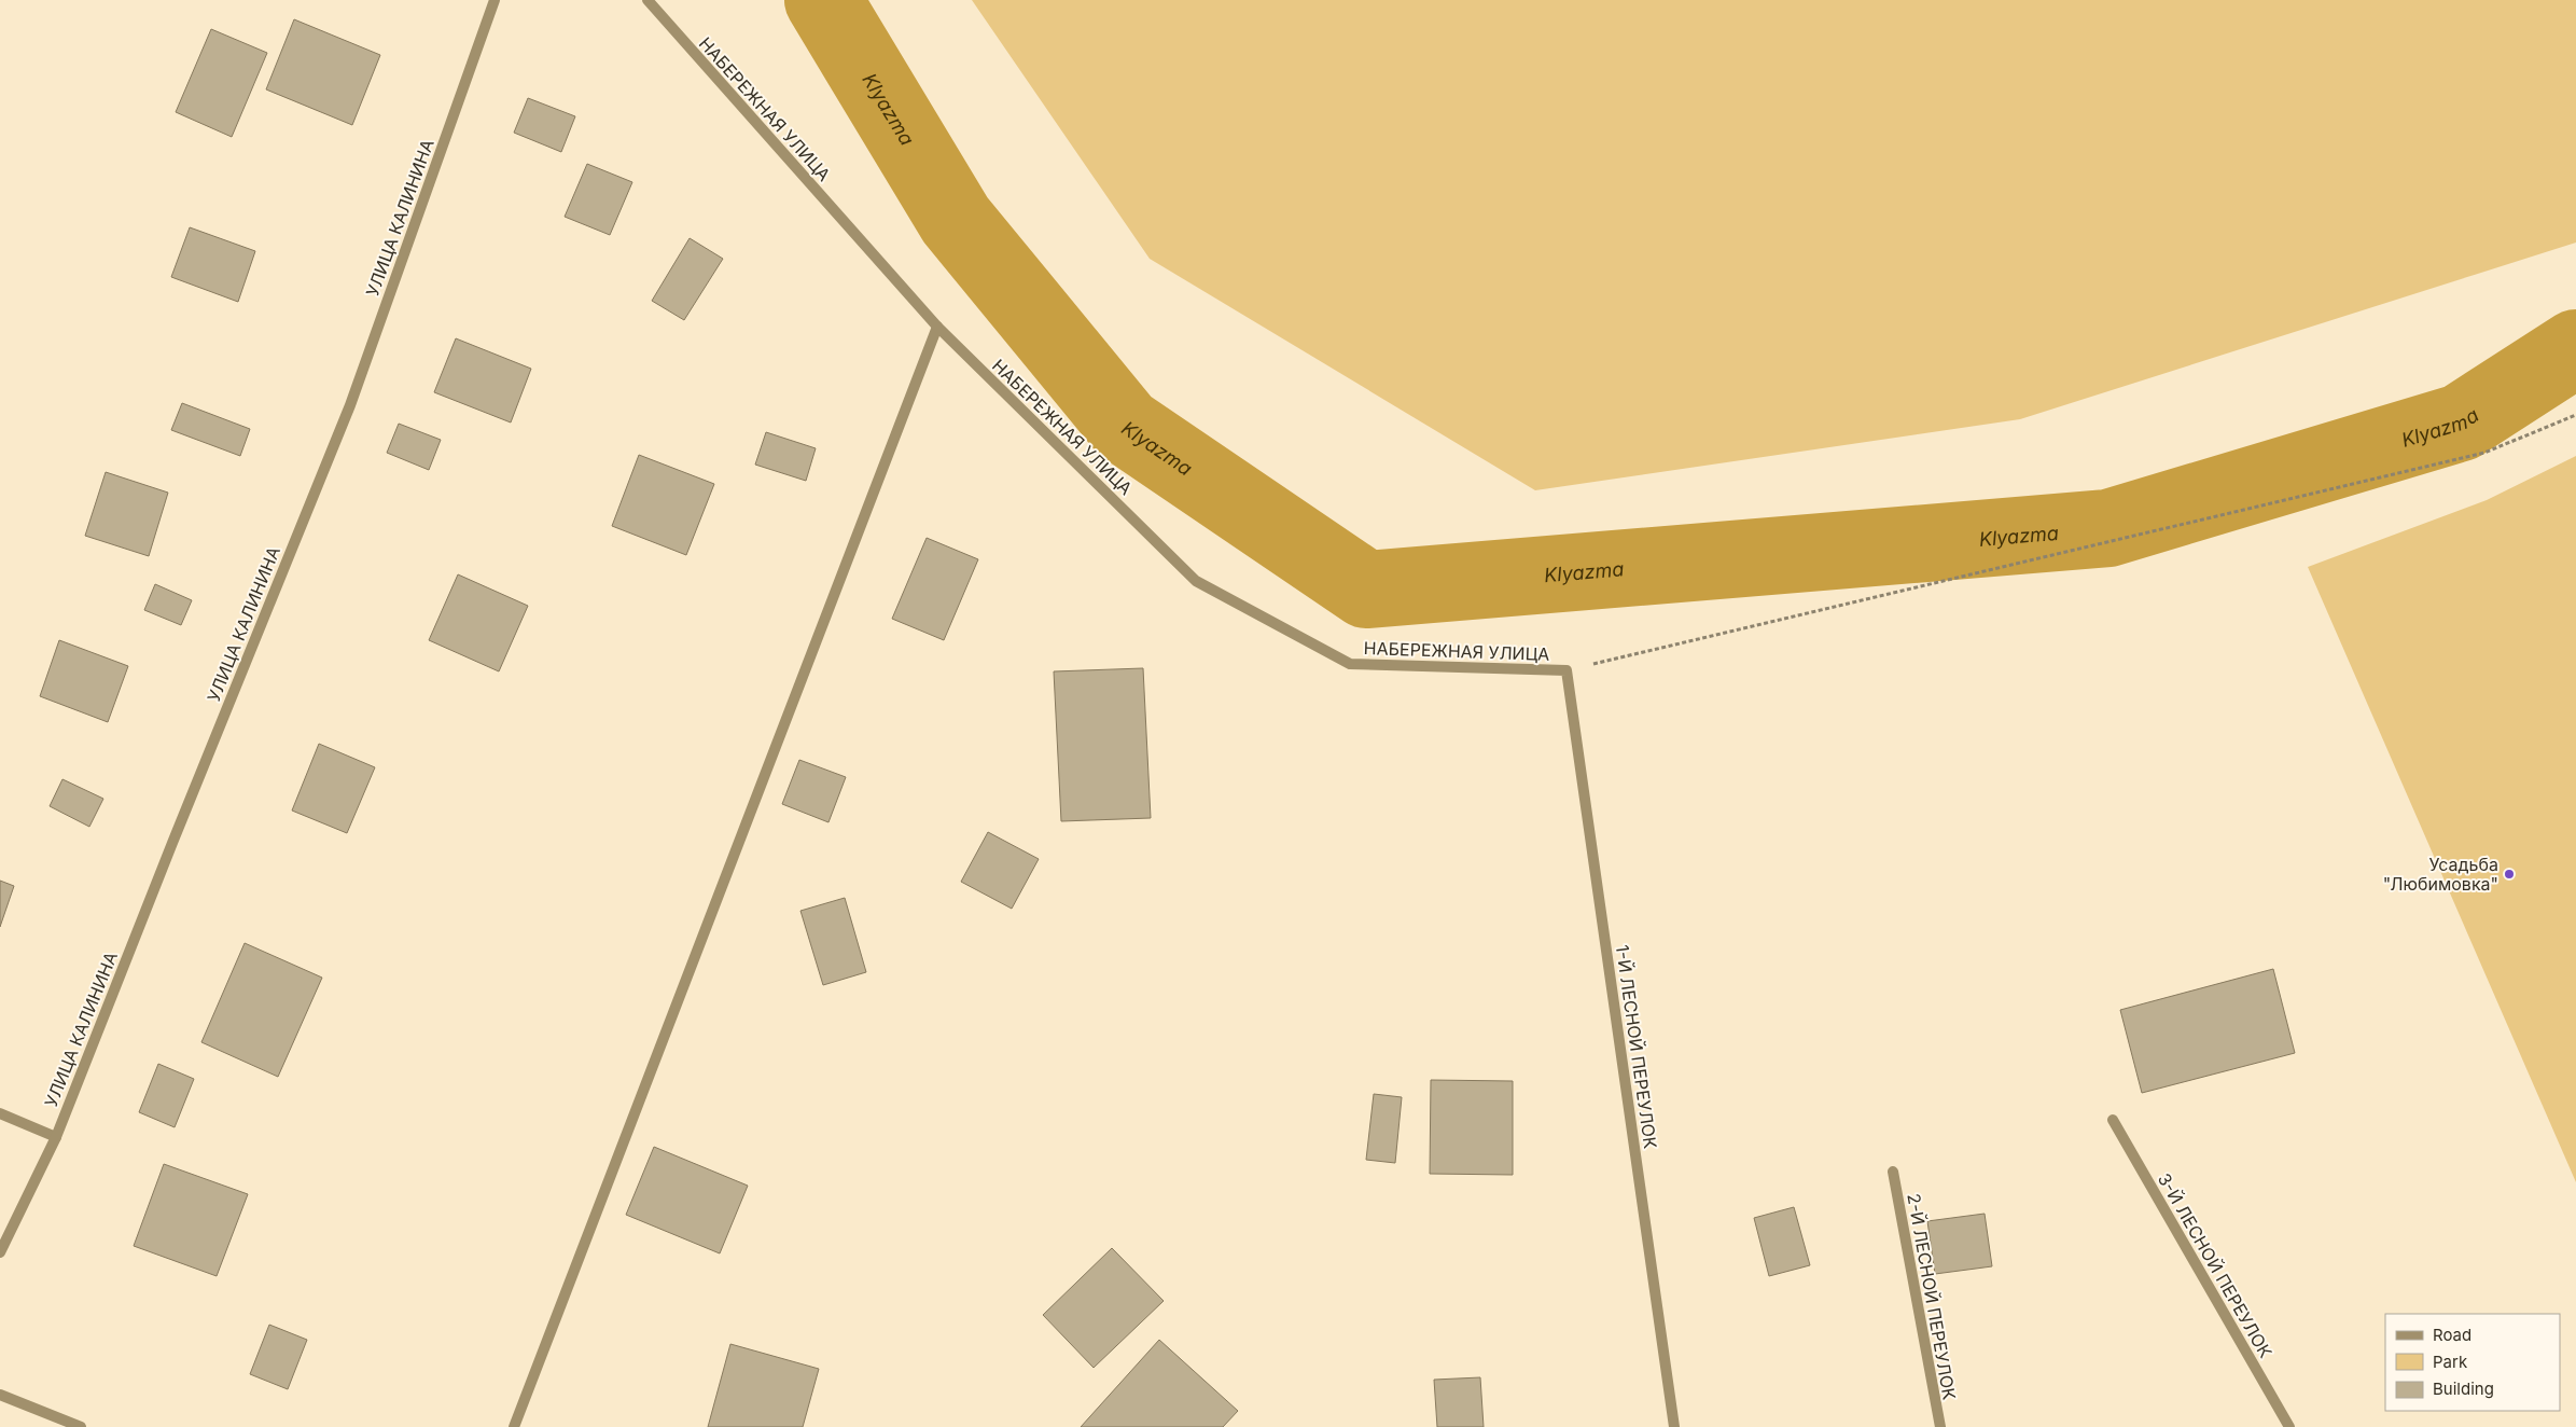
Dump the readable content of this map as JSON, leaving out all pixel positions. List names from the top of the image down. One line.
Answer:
{"streets":{"street":["НАБЕРЕЖНАЯ УЛИЦА","УЛИЦА КАЛИНИНА","1-Й ЛЕСНОЙ ПЕРЕУЛОК","3-Й ЛЕСНОЙ ПЕРЕУЛОК","2-Й ЛЕСНОЙ ПЕРЕУЛОК"]},"crossings":[["НАБЕРЕЖНАЯ УЛИЦА","1-Й ЛЕСНОЙ ПЕРЕУЛОК"]],"water":["Klyazma"],"places":["Усадьба \"Любимовка\""],"legend":["Road","Park","Building"]}
